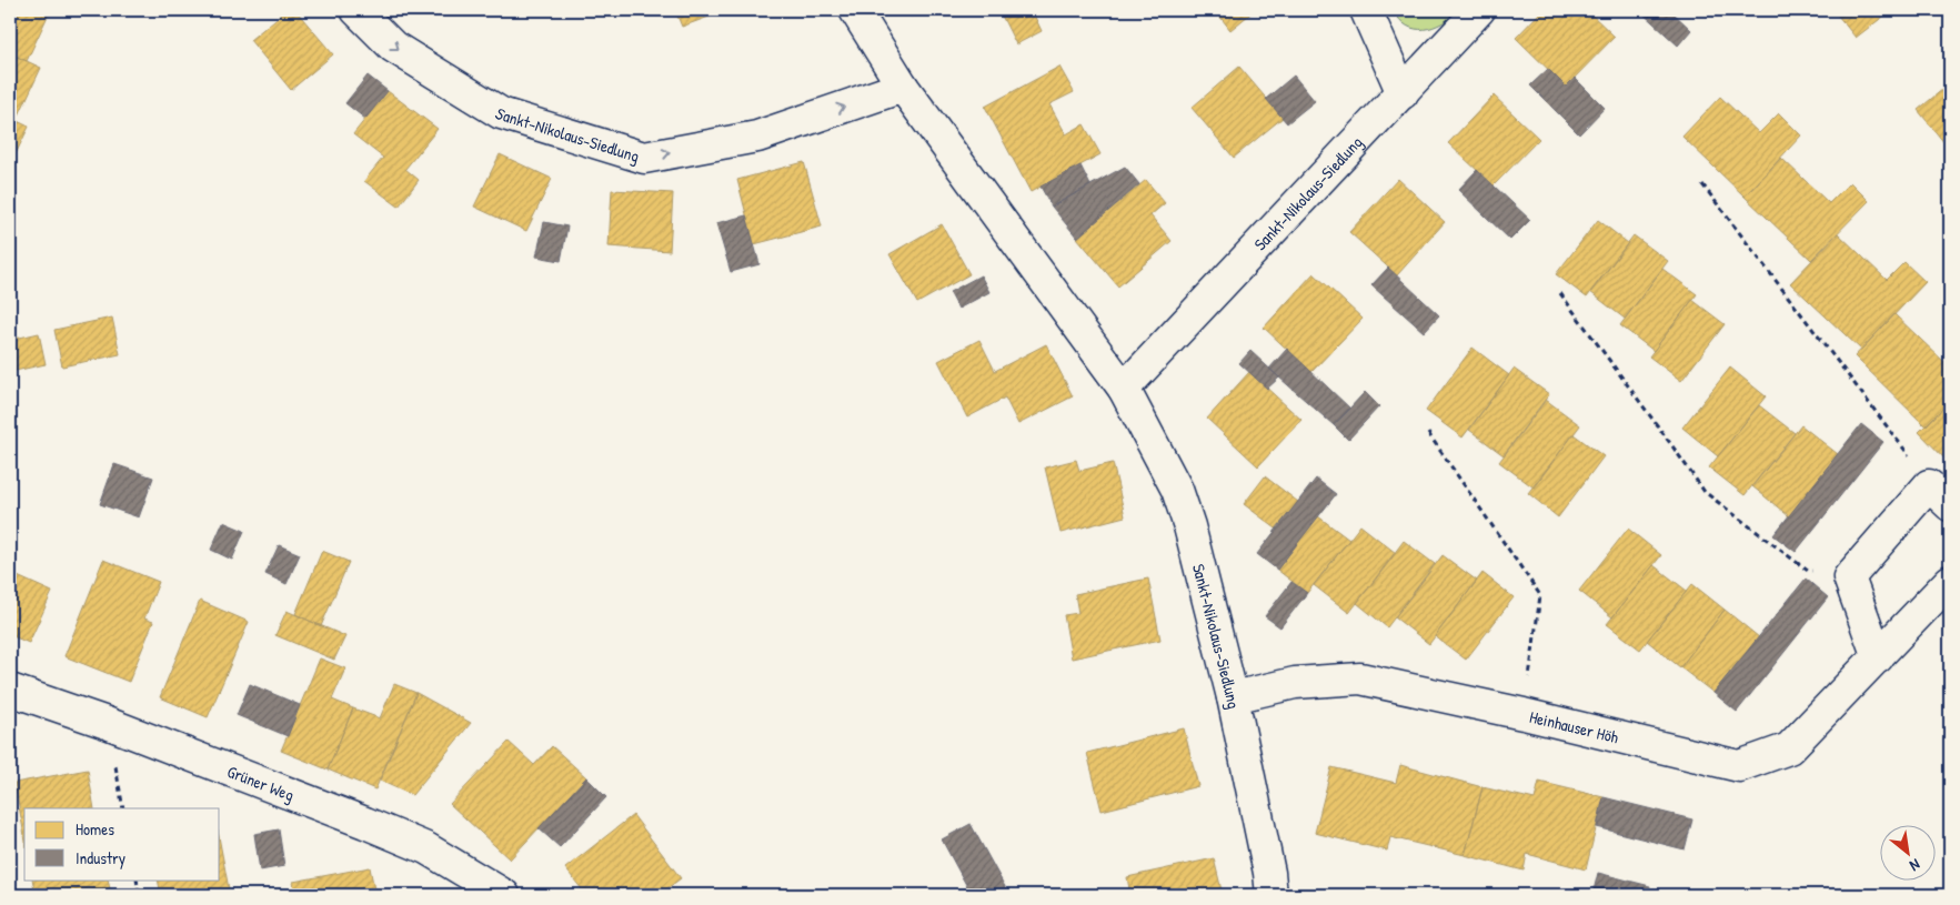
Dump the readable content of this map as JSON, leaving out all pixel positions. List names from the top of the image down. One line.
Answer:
{"streets":{"street":["Sankt-Nikolaus-Siedlung","Heinhauser Höh","Grüner Weg"]},"crossings":[["Sankt-Nikolaus-Siedlung","Heinhauser Höh"]],"legend":["Homes","Industry"],"north":"bottom right"}
